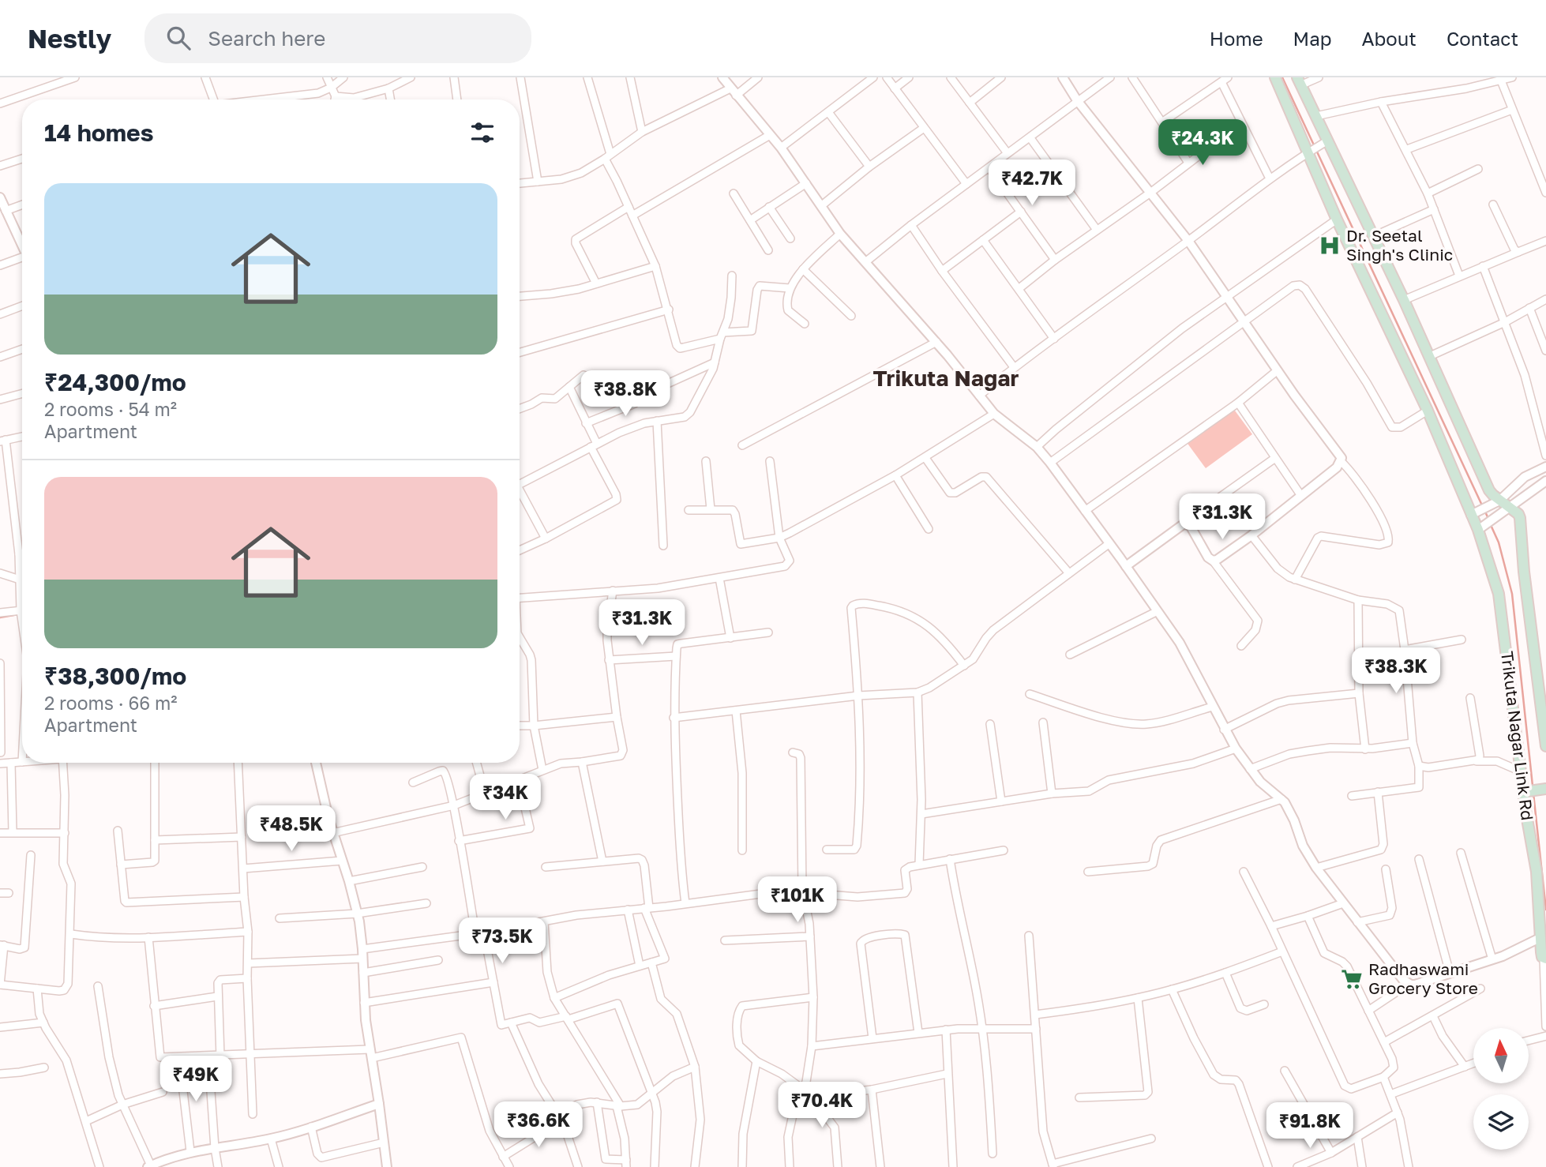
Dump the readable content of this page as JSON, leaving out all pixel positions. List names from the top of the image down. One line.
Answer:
{"streets":{"main road":["Trikuta Nagar Link Rd"]},"districts":["Trikuta Nagar"],"places":{"hospital":["Dr. Seetal Singh's Clinic"],"supermarket":["Radhaswami Grocery Store"]},"north":"top","page":{"header":"Nestly","search":"Search here","nav":["Home","Map","About","Contact"],"heading":"14 homes","price":["₹24.3K","₹42.7K","₹38.8K","₹31.3K","₹31.3K","₹38.3K","₹34K","₹48.5K","₹101K","₹73.5K","₹49K","₹70.4K","₹36.6K","₹91.8K"],"list":[{"name":"₹24,300/mo","note":"2 rooms · 54 m² · Apartment"},{"name":"₹38,300/mo","note":"2 rooms · 66 m² · Apartment"}]}}
